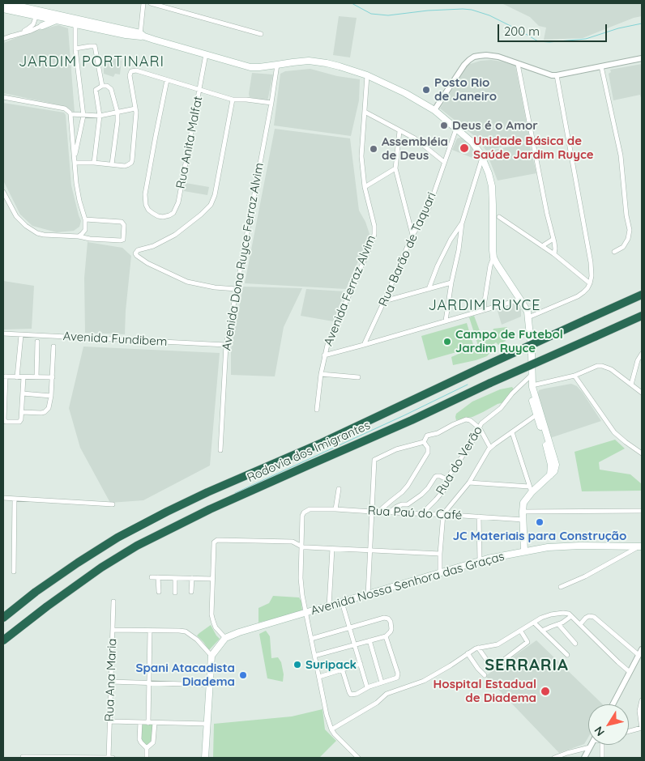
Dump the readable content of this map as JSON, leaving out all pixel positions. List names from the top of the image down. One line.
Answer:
{"streets":{"highway":["Rodovia dos Imigrantes"],"main road":["Avenida Nossa Senhora das Graças"],"street":["Rua Anita Malfat","Rua Barão de Taquari","Avenida Dona Ruyce Ferraz Alvim","Avenida Ferraz Alvim","Avenida Fundibem","Rua do Verão","Rua Paú do Café","Rua Ana Maria"]},"crossings":[["Avenida Dona Ruyce Ferraz Alvim","Avenida Fundibem"],["Rua do Verão","Rua Paú do Café"],["Rua do Verão","Avenida Nossa Senhora das Graças"]],"districts":["JARDIM PORTINARI","JARDIM RUYCE","SERRARIA"],"places":["Posto Rio de Janeiro","Deus é o Amor","Unidade Básica de Saúde Jardim Ruyce","Assembléia de Deus","Campo de Futebol Jardim Ruyce","JC Materiais para Construção","Suripack","Spani Atacadista Diadema","Hospital Estadual de Diadema"],"scale_bar":"200 m","north":"bottom left"}
